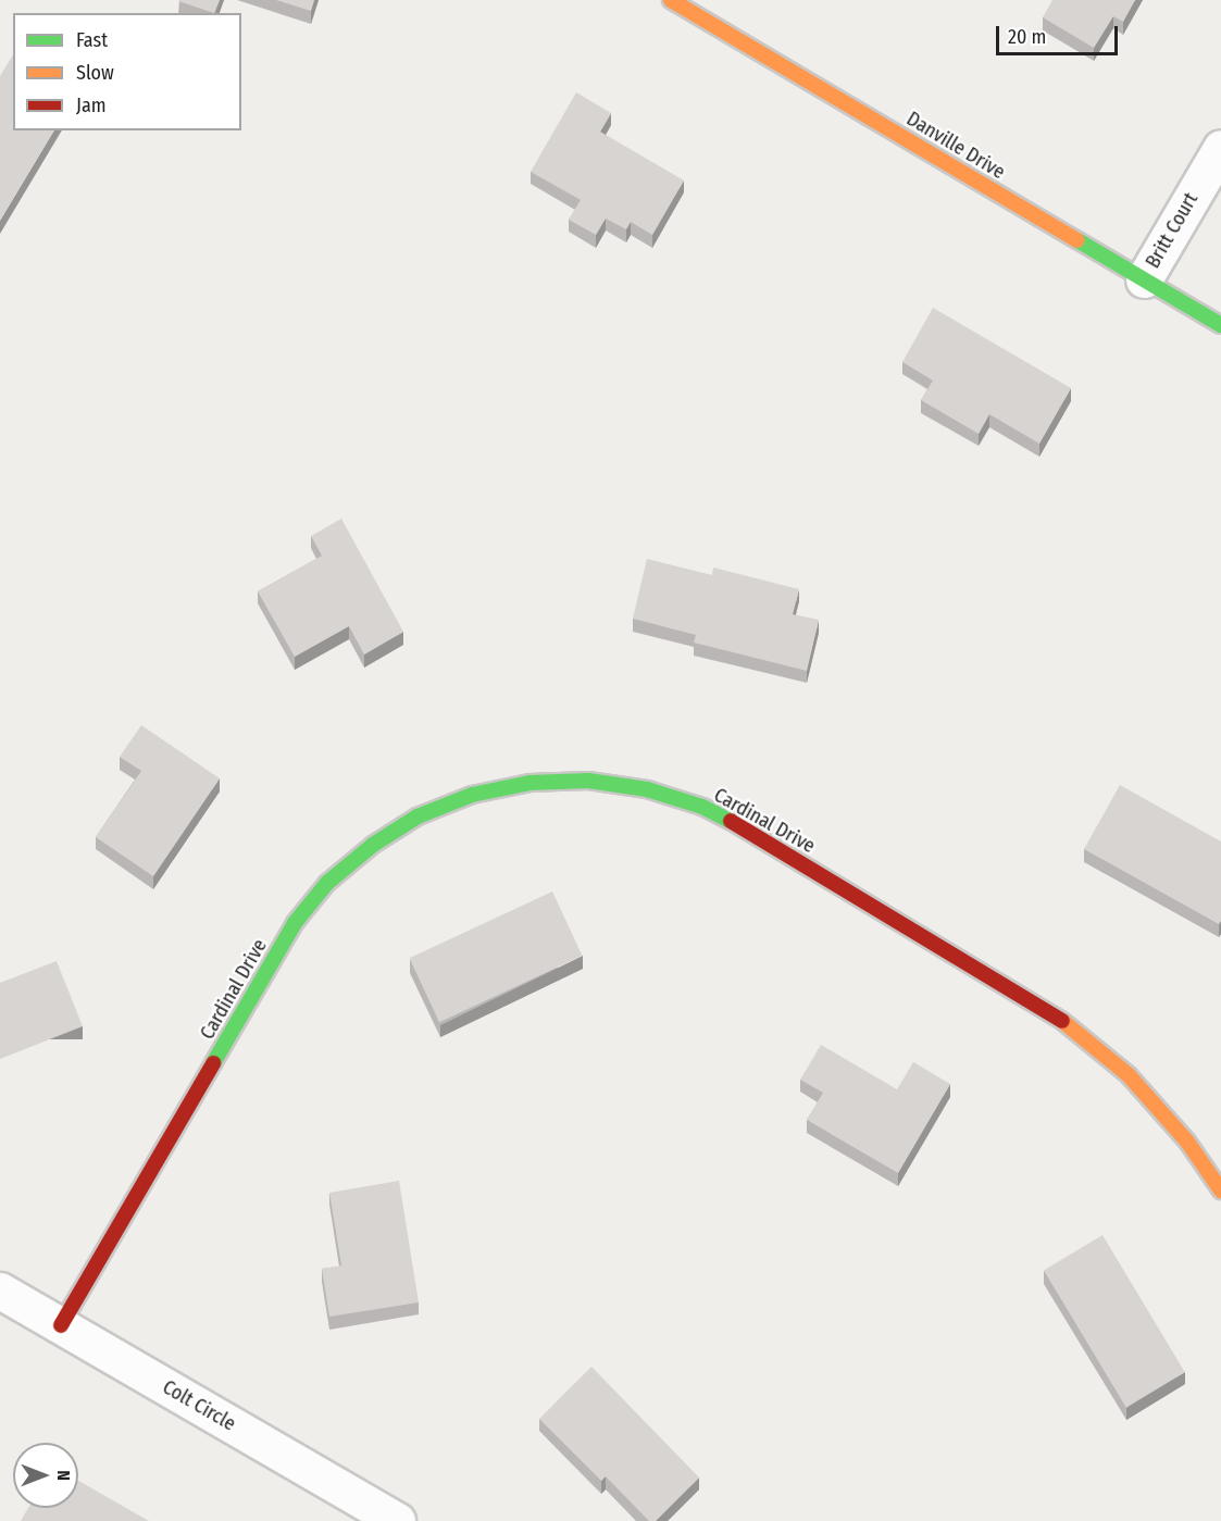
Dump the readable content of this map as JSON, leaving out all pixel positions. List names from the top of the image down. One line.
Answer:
{"streets":{"street":["Danville Drive","Britt Court","Cardinal Drive","Colt Circle"]},"crossings":[["Danville Drive","Britt Court"],["Cardinal Drive","Colt Circle"]],"legend":["Fast","Slow","Jam"],"scale_bar":"20 m","north":"right"}
